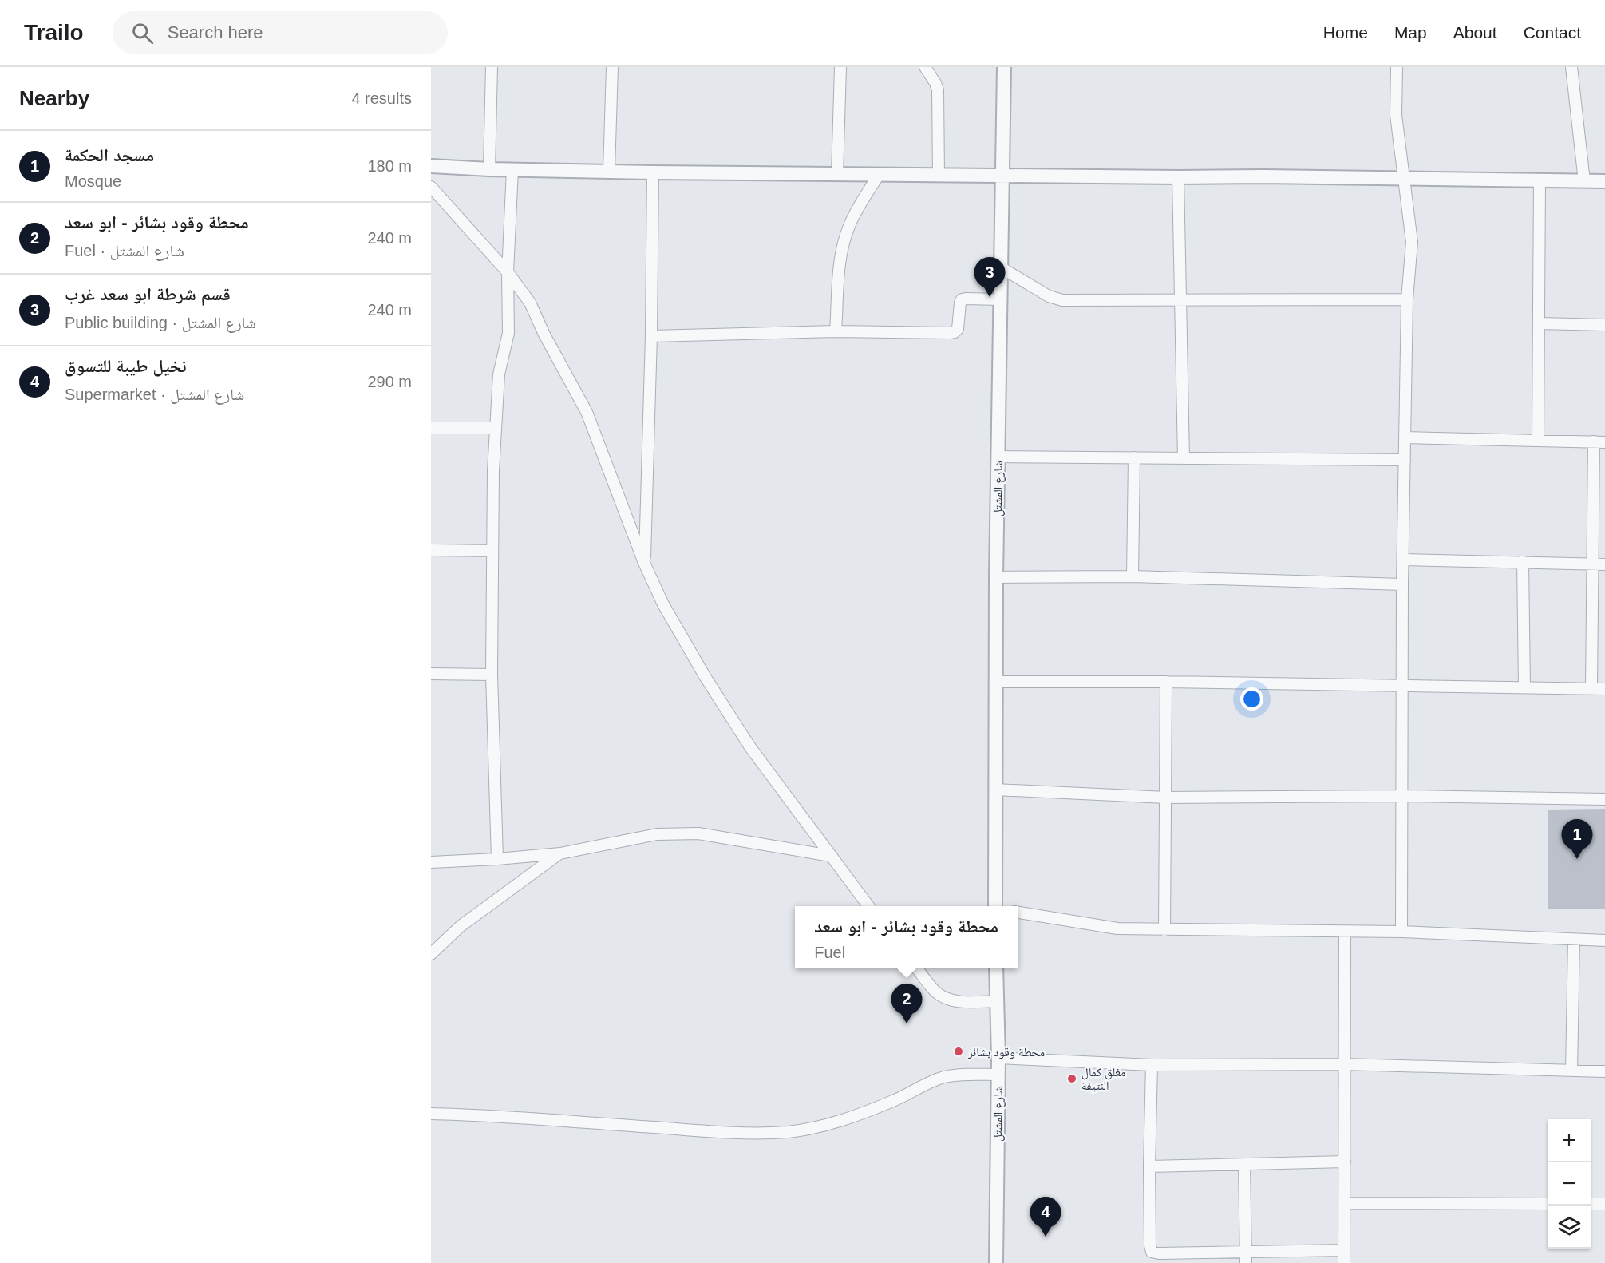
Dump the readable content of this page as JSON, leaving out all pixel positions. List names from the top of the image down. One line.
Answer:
{"streets":{"street":["شارع المشتل"]},"places":["محطة وقود بشائر","مغلق كمال النتيفة"],"page":{"header":"Trailo","search":"Search here","nav":["Home","Map","About","Contact"],"heading":["Nearby","4 results"],"list":[{"mark":"1","name":"مسجد الحكمة","note":"Mosque","value":"180 m"},{"mark":"2","name":"محطة وقود بشائر - ابو سعد","note":"Fuel · شارع المشتل","value":"240 m"},{"mark":"3","name":"قسم شرطة ابو سعد غرب","note":"Public building · شارع المشتل","value":"240 m"},{"mark":"4","name":"نخيل طيبة للتسوق","note":"Supermarket · شارع المشتل","value":"290 m"}],"pins":["3","1","2","4"],"popup":["محطة وقود بشائر - ابو سعد","Fuel"],"map_buttons":["+","−"]}}
